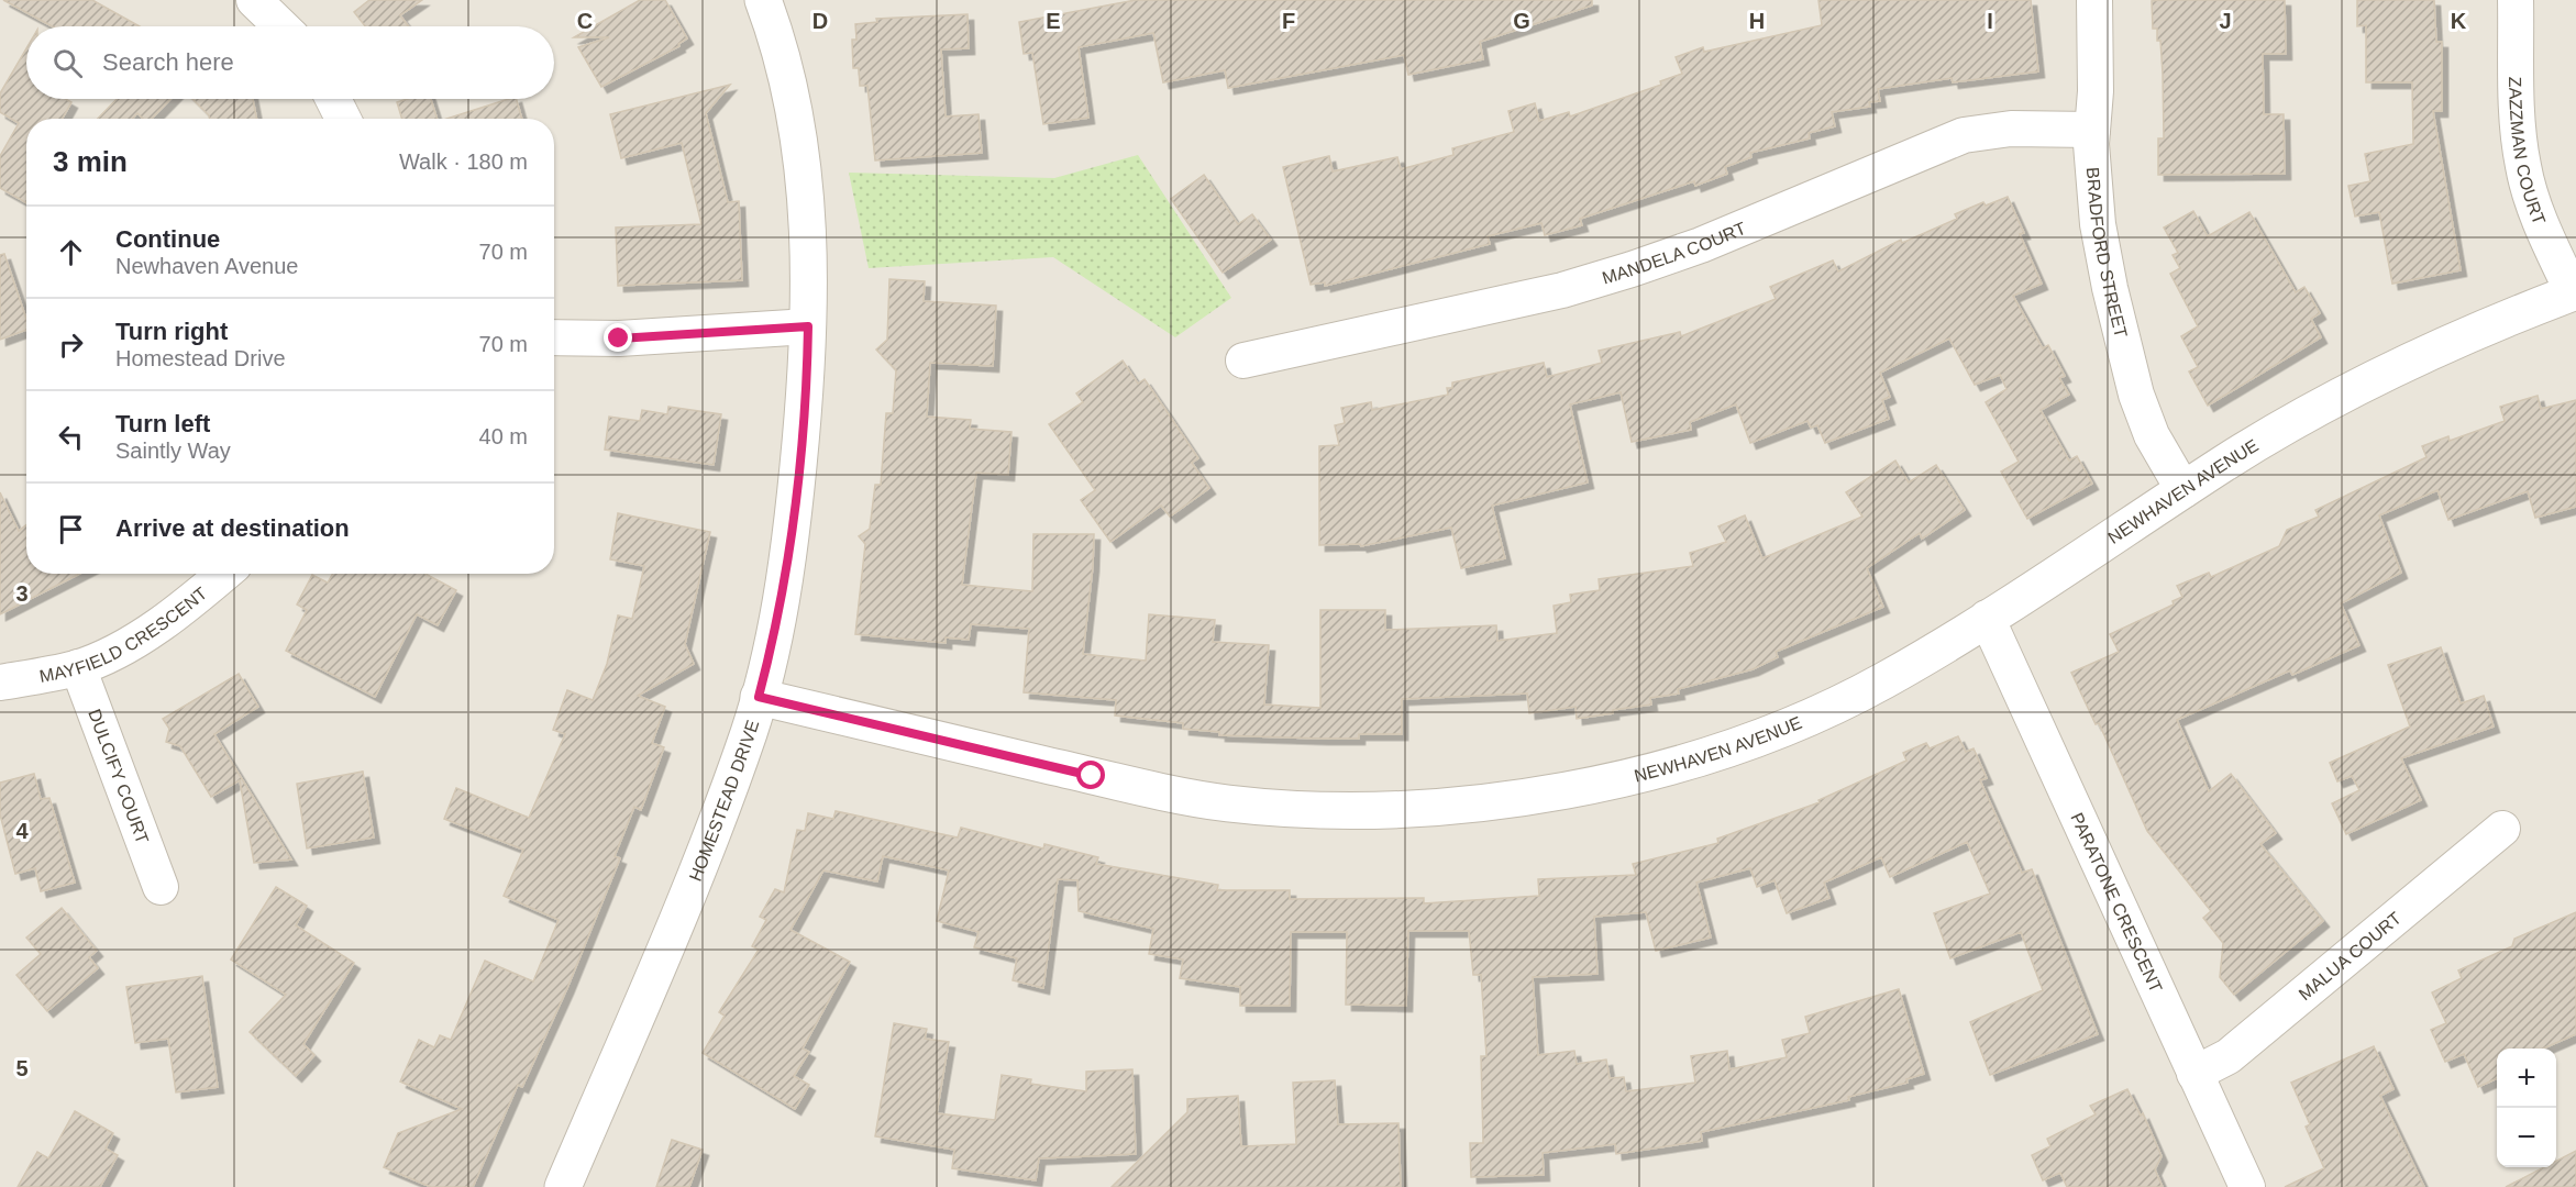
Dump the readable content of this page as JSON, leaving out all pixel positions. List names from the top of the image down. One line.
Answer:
{"streets":{"street":["ZAZZMAN COURT","MANDELA COURT","BRADFORD STREET","NEWHAVEN AVENUE","MAYFIELD CRESCENT","DULCIFY COURT","HOMESTEAD DRIVE","PARATONE CRESCENT","MALUA COURT"]},"crossings":[["ZAZZMAN COURT","NEWHAVEN AVENUE"],["MANDELA COURT","BRADFORD STREET"],["BRADFORD STREET","NEWHAVEN AVENUE"],["NEWHAVEN AVENUE","HOMESTEAD DRIVE"],["NEWHAVEN AVENUE","PARATONE CRESCENT"],["MAYFIELD CRESCENT","DULCIFY COURT"],["PARATONE CRESCENT","MALUA COURT"]],"page":{"search":"Search here","heading":["3 min","Walk · 180 m"],"list":[["Continue","Newhaven Avenue","70 m"],["Turn right","Homestead Drive","70 m"],["Turn left","Saintly Way","40 m"],"Arrive at destination"],"map_buttons":["+","−"]},"grid":{"columns":["C","D","E","F","G","H","I","J","K"],"rows":["3","4","5"]}}
